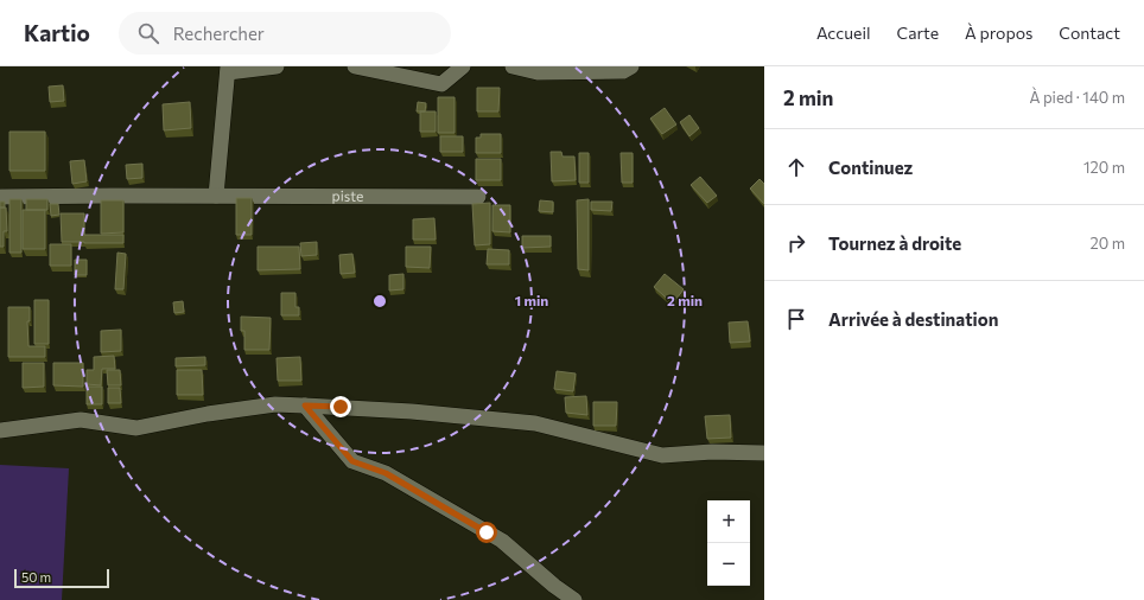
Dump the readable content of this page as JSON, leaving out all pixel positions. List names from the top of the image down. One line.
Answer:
{"streets":{"street":["piste"]},"scale_bar":"50 m","page":{"header":"Kartio","search":"Rechercher","nav":["Accueil","Carte","À propos","Contact"],"heading":["2 min","À pied · 140 m"],"list":[["Continuez","120 m"],["Tournez à droite","20 m"],"Arrivée à destination"],"map_buttons":["+","−"],"scale":"50 m"},"rings":["1 min","2 min"]}
